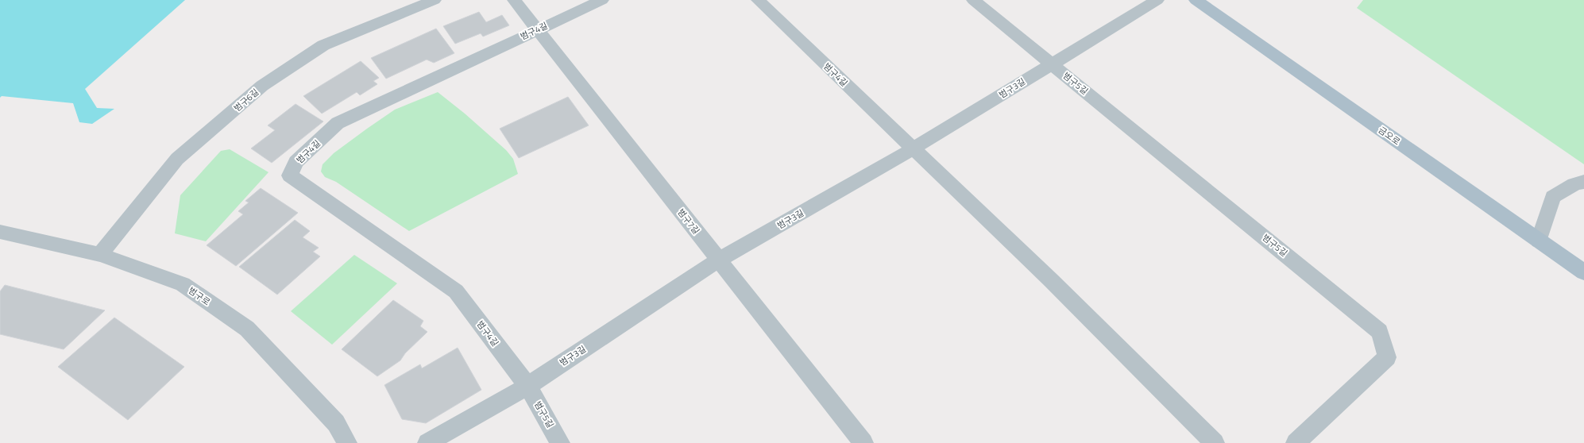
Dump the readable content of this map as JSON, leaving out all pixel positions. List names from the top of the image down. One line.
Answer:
{"streets":{"main road":["금오로"],"street":["범구4길","범구5길","범구3길","범구6길","범구7길","범구로"]},"crossings":[["범구4길","범구5길"],["범구4길","범구3길"],["범구4길","범구7길"],["범구5길","범구3길"],["범구3길","범구7길"],["범구6길","범구로"]]}
